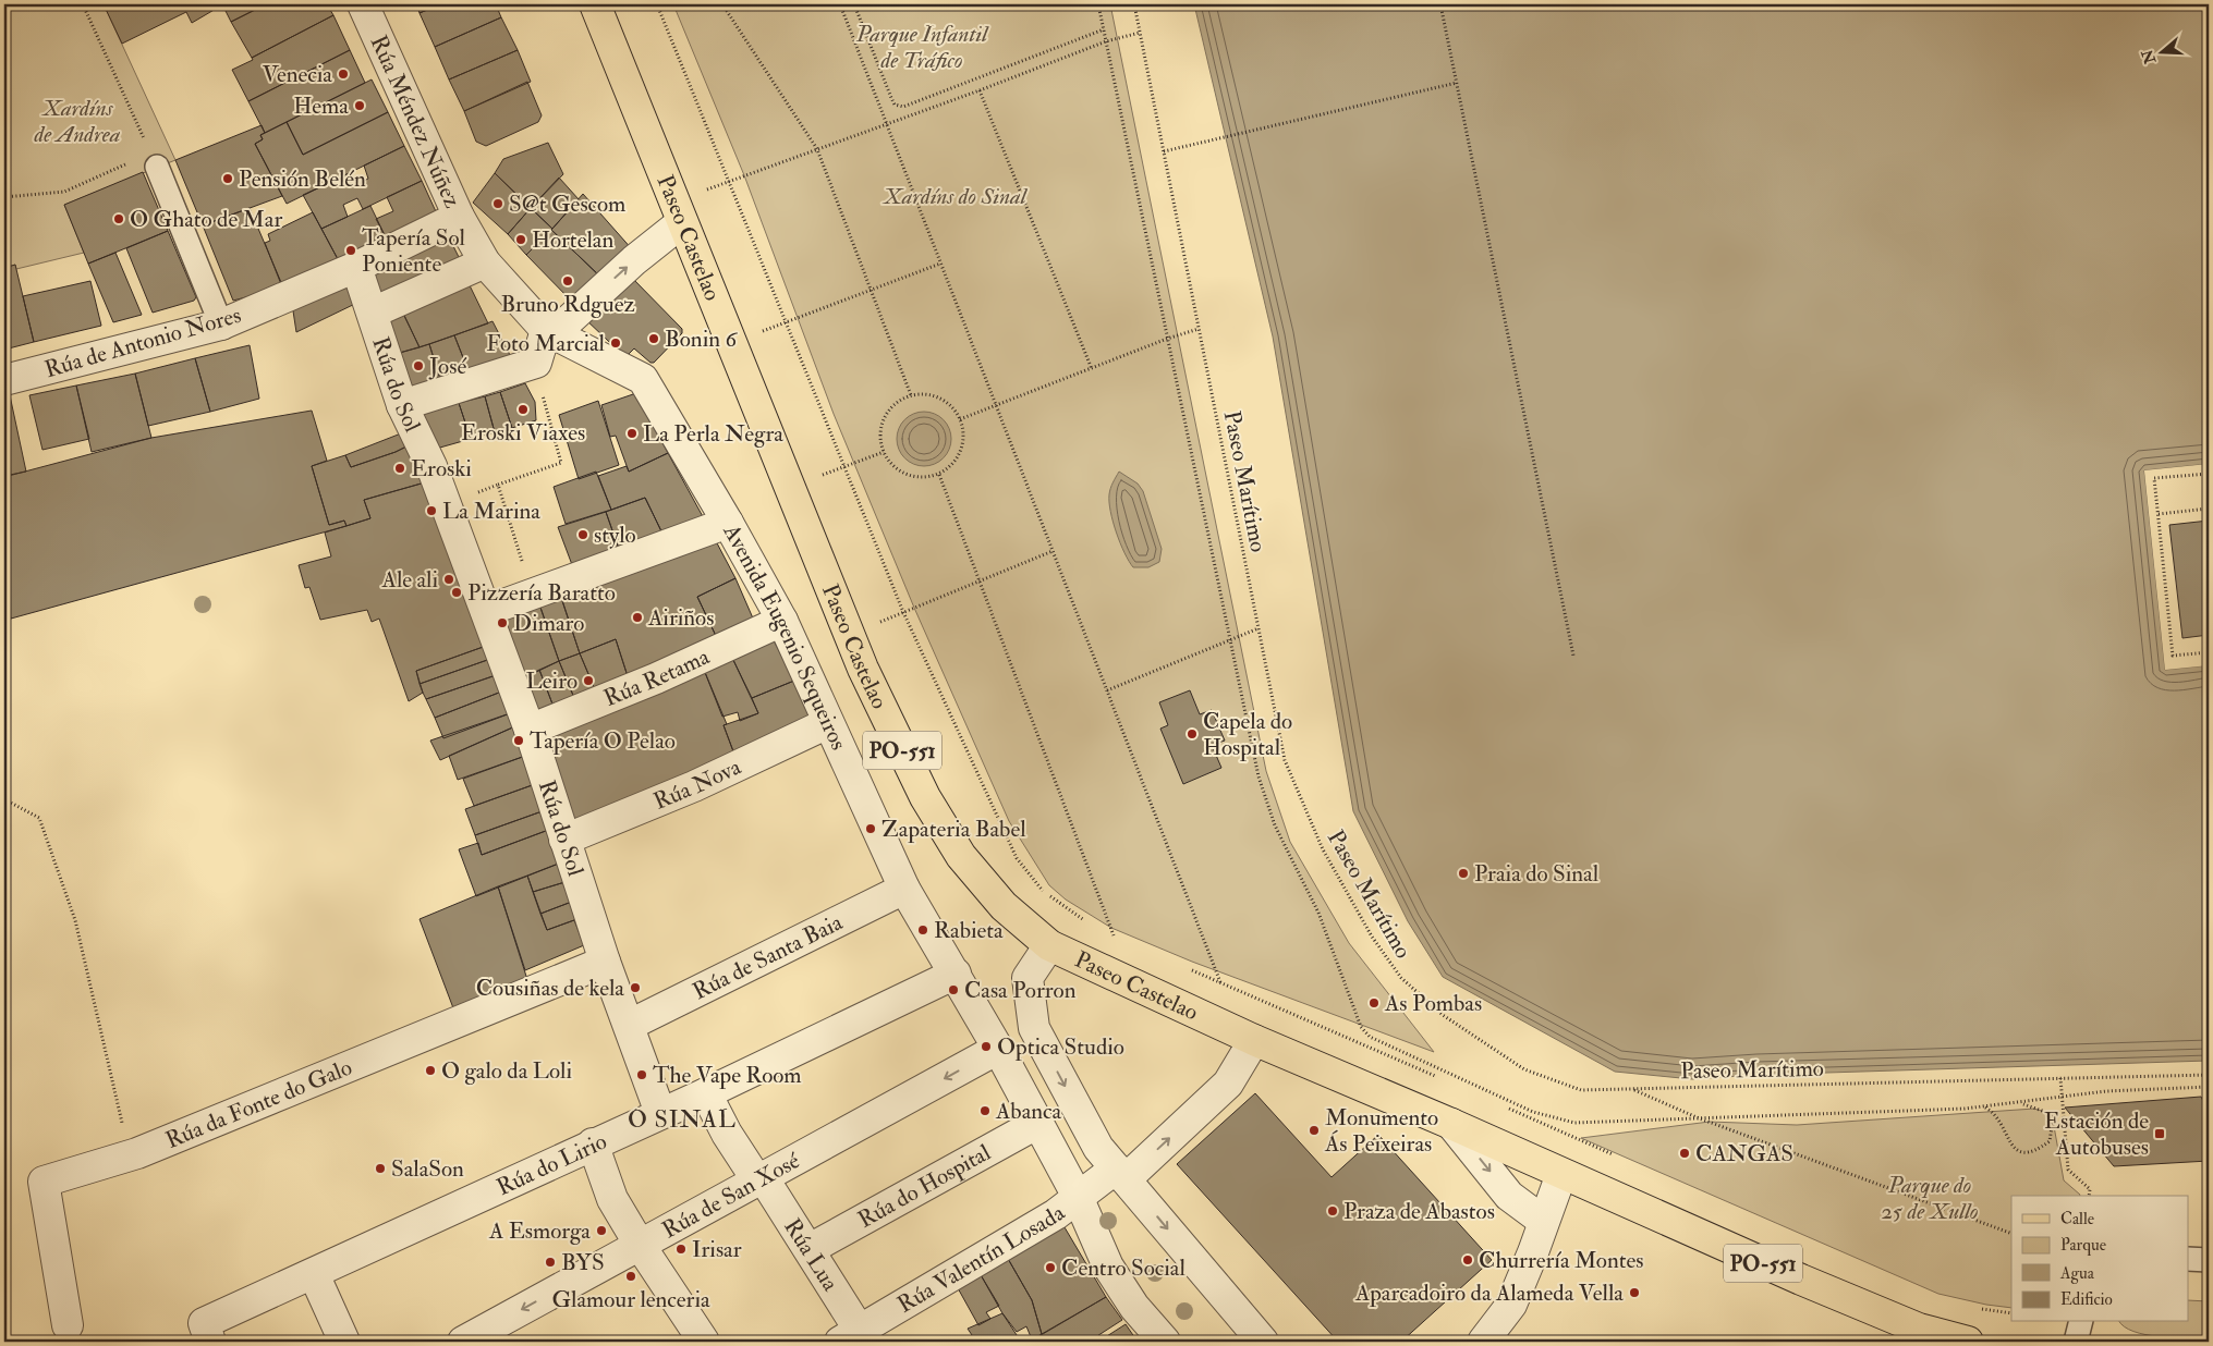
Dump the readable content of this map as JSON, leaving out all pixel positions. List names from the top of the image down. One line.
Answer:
{"streets":{"main road":["Paseo Castelao","PO-551"],"street":["Rúa Méndez Núñez","Rúa de Antonio Nores","Rúa do Sol","Avenida Eugenio Sequeiros","Rúa Retama","Rúa Nova","Rúa de Santa Baia","Rúa da Fonte do Galo","Rúa do Lirio","Rúa do Hospital","Rúa de San Xosé","Rúa Lua","Rúa Valentín Losada"],"path":["Paseo Marítimo"]},"crossings":[["Rúa Méndez Núñez","Rúa de Antonio Nores"],["Rúa Méndez Núñez","Avenida Eugenio Sequeiros"],["Paseo Castelao","PO-551"],["Paseo Castelao","Rúa Valentín Losada"],["Rúa de Antonio Nores","Rúa do Sol"],["Rúa do Sol","Rúa Retama"],["Rúa do Sol","Rúa Nova"],["Rúa do Sol","Rúa de Santa Baia"],["Rúa do Sol","Rúa da Fonte do Galo"],["Rúa do Sol","Rúa do Lirio"],["Avenida Eugenio Sequeiros","Rúa Retama"],["Avenida Eugenio Sequeiros","Rúa Nova"],["Avenida Eugenio Sequeiros","Rúa de Santa Baia"],["Avenida Eugenio Sequeiros","Rúa do Lirio"],["Avenida Eugenio Sequeiros","Rúa do Hospital"],["Avenida Eugenio Sequeiros","Rúa de San Xosé"],["Avenida Eugenio Sequeiros","Rúa Valentín Losada"],["Rúa do Lirio","Rúa Lua"],["Rúa do Hospital","Rúa Lua"],["Rúa de San Xosé","Rúa Lua"],["Rúa Lua","Rúa Valentín Losada"]],"one_way":["Rúa de San Xosé","Rúa Valentín Losada"],"districts":["O SINAL"],"parks":["Parque Infantil de Tráfico","Xardíns de Andrea","Xardíns do Sinal","Parque do 25 de Xullo"],"places":{"other":["Venecia","Hema","Pensión Belén","S@t Gescom","O Ghato de Mar","Hortelan","Tapería Sol Poniente","Bruno Rdguez","Bonin 6","Foto Marcial","José","Eroski Viaxes","La Perla Negra","Eroski","La Marina","stylo","Ale ali","Pizzería Baratto","Airiños","Dimaro","Leiro","Capela do Hospital","Tapería O Pelao","Zapateria Babel","Praia do Sinal","Rabieta","Cousiñas de kela","Casa Porron","As Pombas","Optica Studio","O galo da Loli","The Vape Room","Abanca","Monumento Ás Peixeiras","CANGAS","SalaSon","Praza de Abastos","A Esmorga","Irisar","Churrería Montes","BYS","Centro Social","Glamour lenceria","Aparcadoiro da Alameda Vella"],"transit":["Estación de Autobuses"]},"legend":["Calle","Parque","Agua","Edificio"],"north":"left"}
